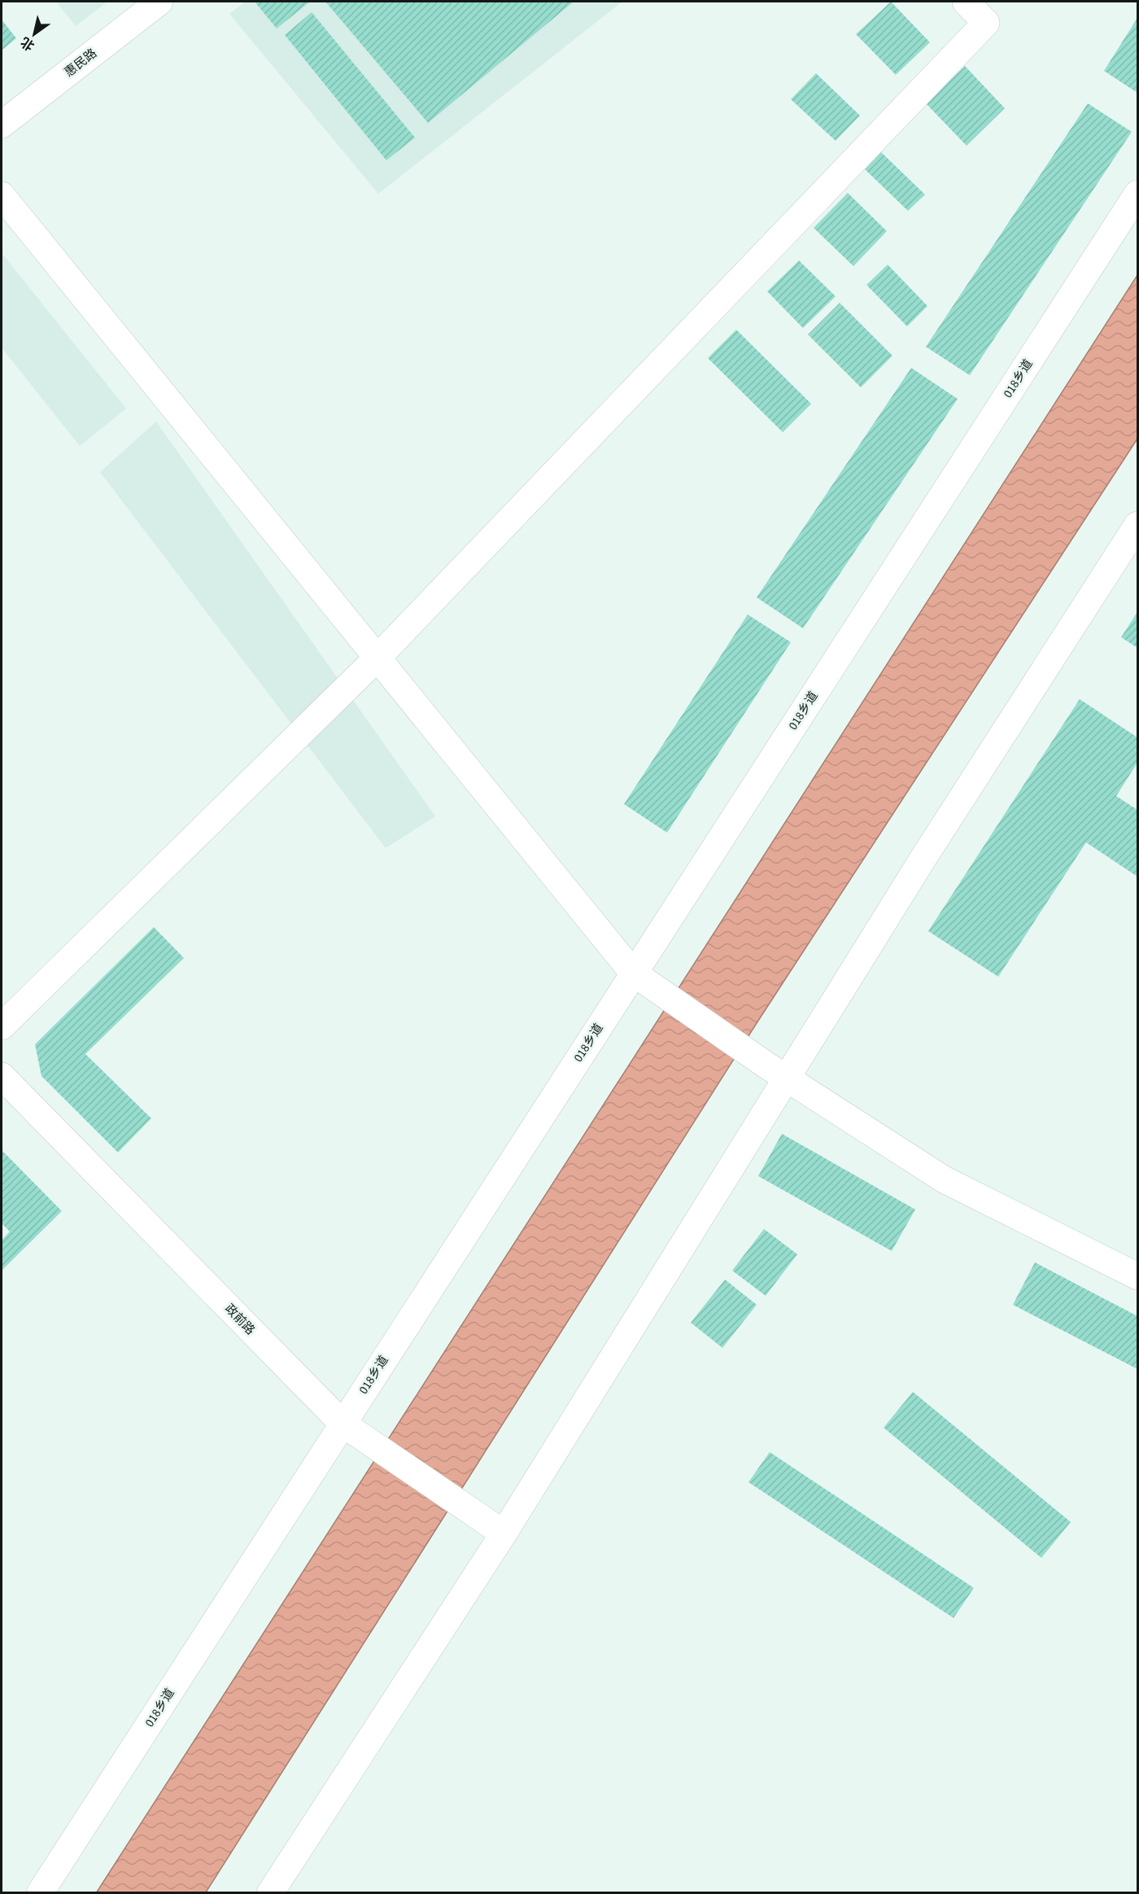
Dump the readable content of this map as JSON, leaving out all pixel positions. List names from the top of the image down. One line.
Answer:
{"streets":{"street":["惠民路","018乡道","政前路"]},"crossings":[["018乡道","政前路"]],"north":"bottom left"}
